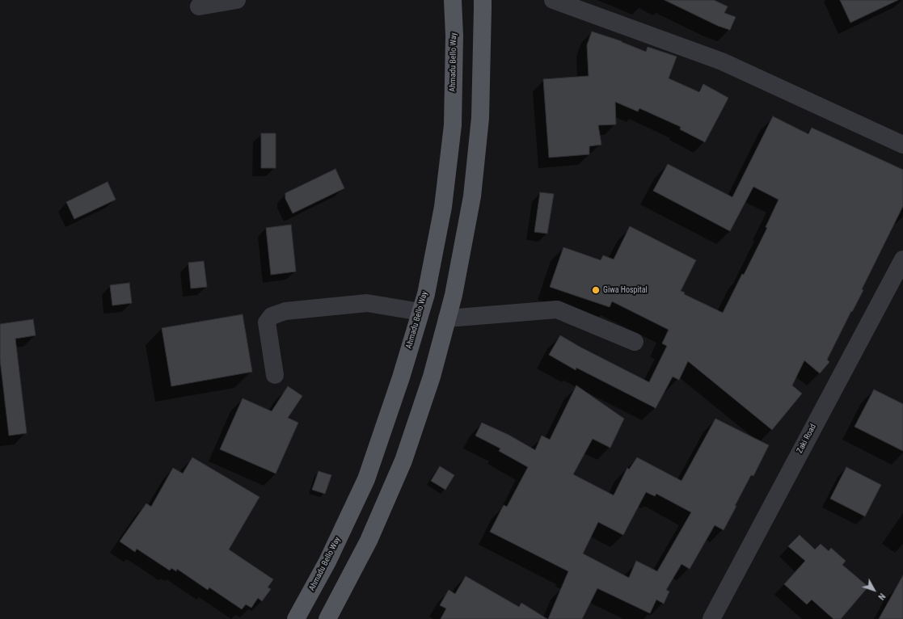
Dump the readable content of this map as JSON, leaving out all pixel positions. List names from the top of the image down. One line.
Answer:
{"streets":{"main road":["Ahmadu Bello Way"],"street":["Zaki Road"]},"places":["Giwa Hospital"],"north":"bottom right"}
